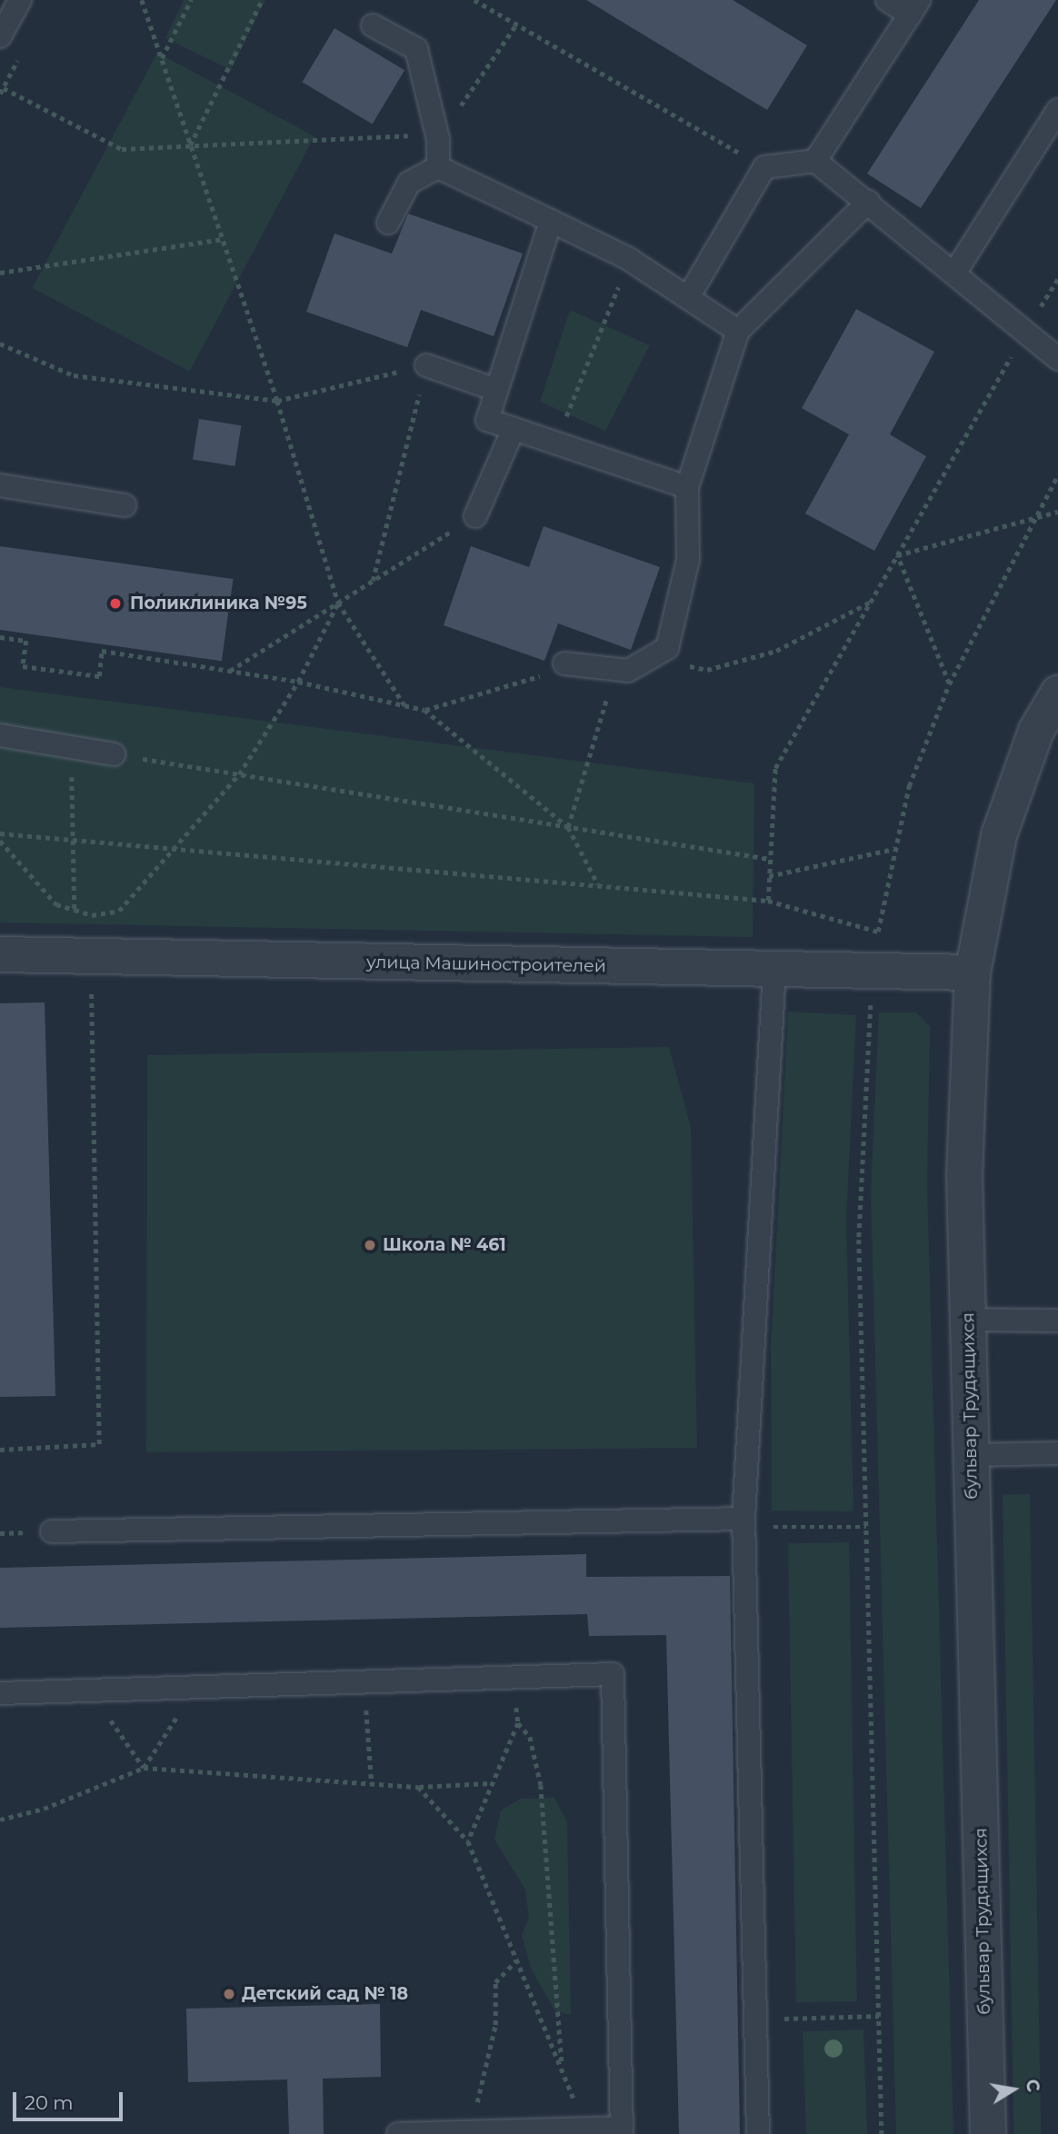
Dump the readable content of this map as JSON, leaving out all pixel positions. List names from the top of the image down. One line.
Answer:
{"streets":{"street":["улица Машиностроителей","бульвар Трудящихся"]},"crossings":[["улица Машиностроителей","бульвар Трудящихся"]],"places":["Поликлиника №95","Школа № 461","Детский сад № 18"],"scale_bar":"20 m","north":"right"}
